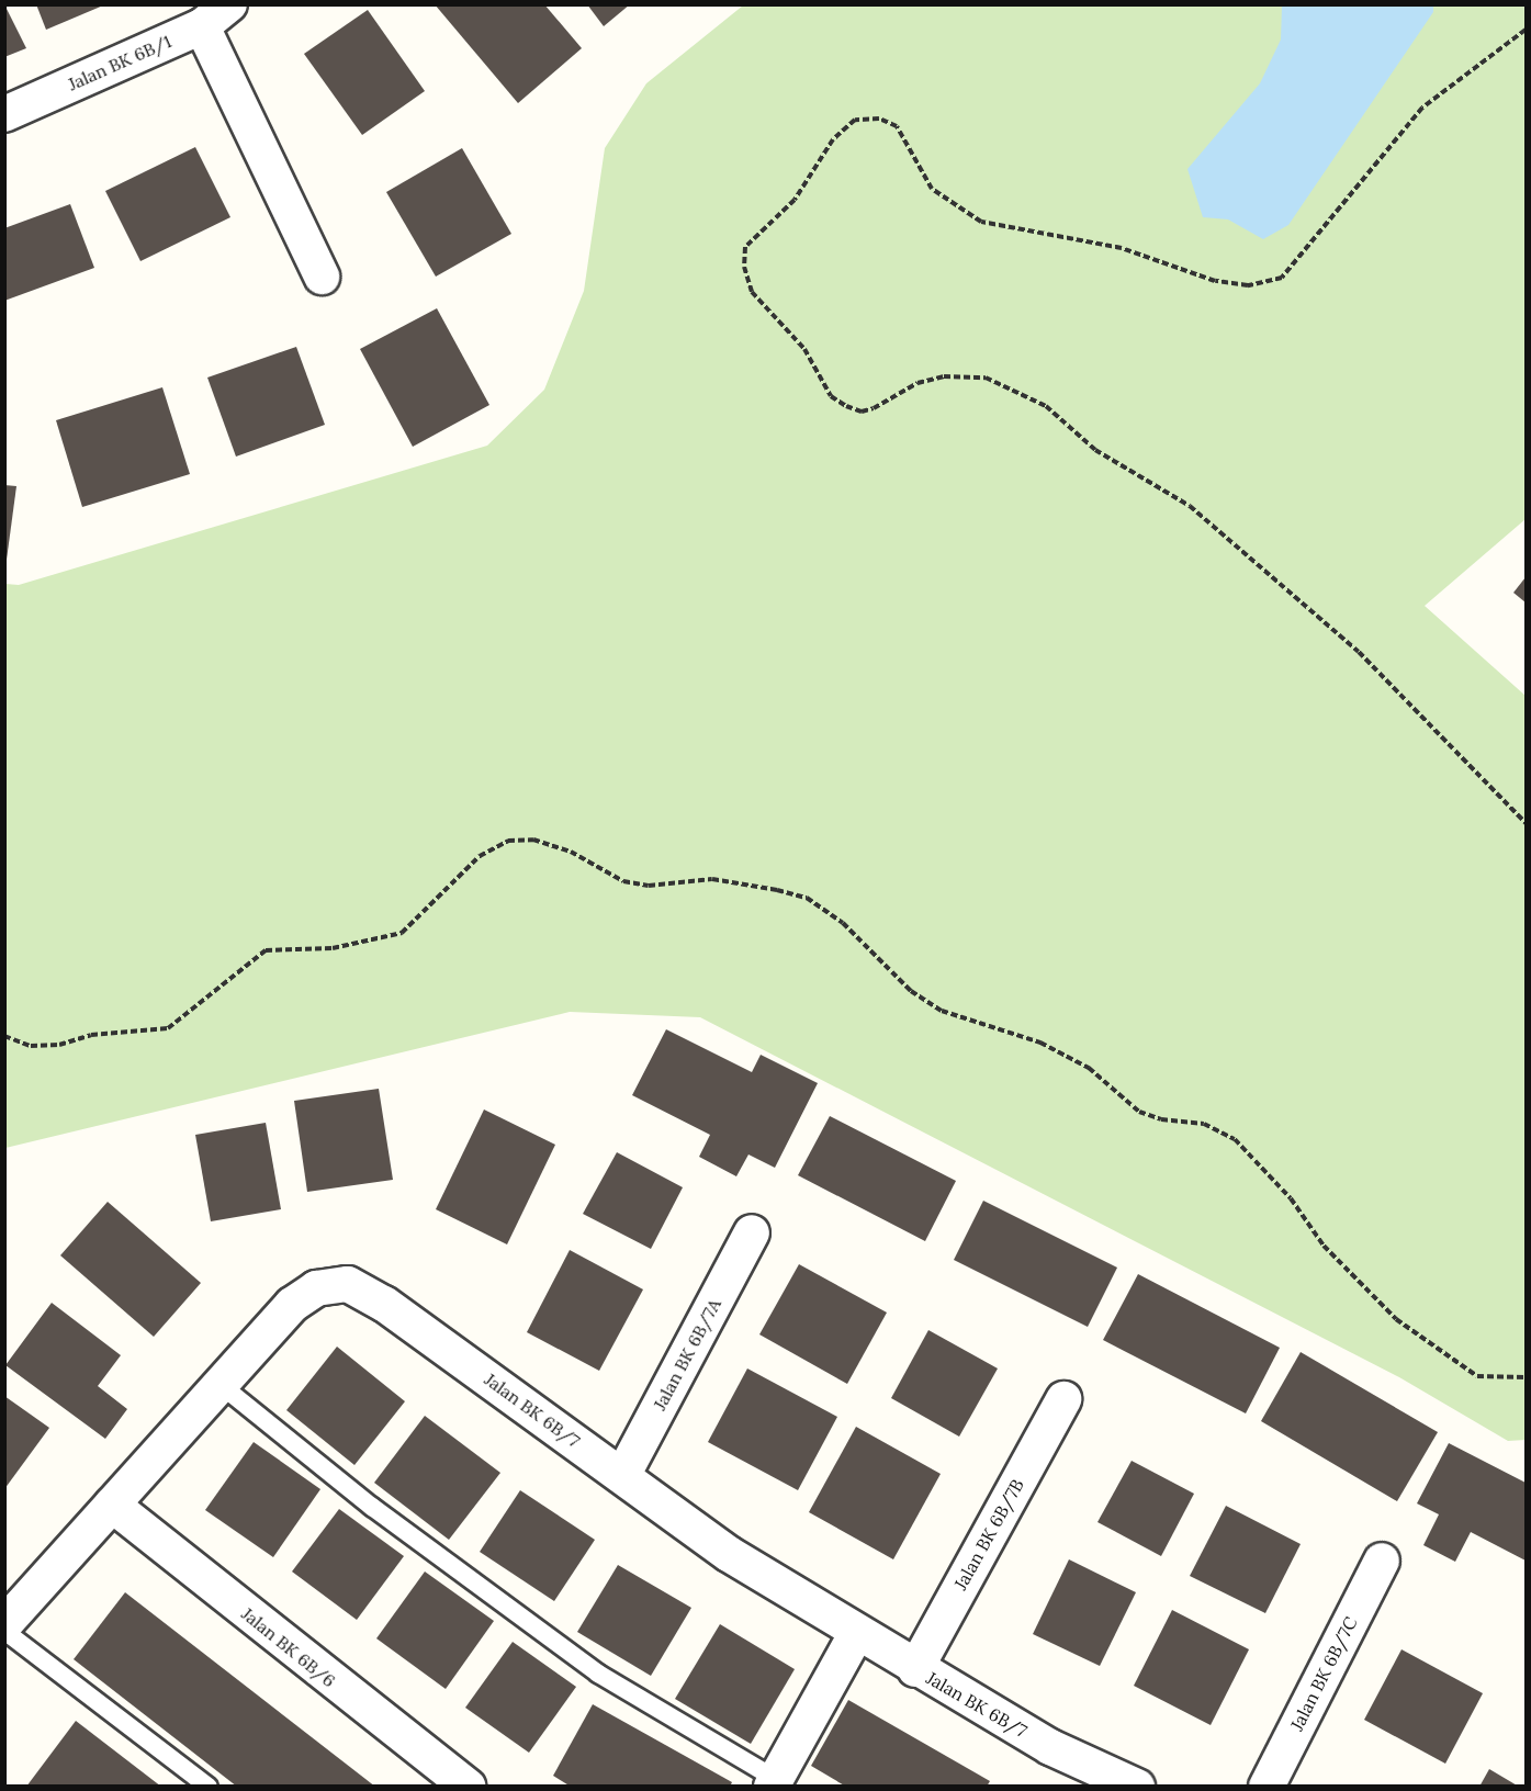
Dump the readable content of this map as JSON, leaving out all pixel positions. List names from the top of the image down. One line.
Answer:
{"streets":{"street":["Jalan BK 6B/1","Jalan BK 6B/7A","Jalan BK 6B/7","Jalan BK 6B/7B","Jalan BK 6B/6","Jalan BK 6B/7C"]},"crossings":[["Jalan BK 6B/7A","Jalan BK 6B/7"],["Jalan BK 6B/7","Jalan BK 6B/7B"],["Jalan BK 6B/7","Jalan BK 6B/6"]]}
